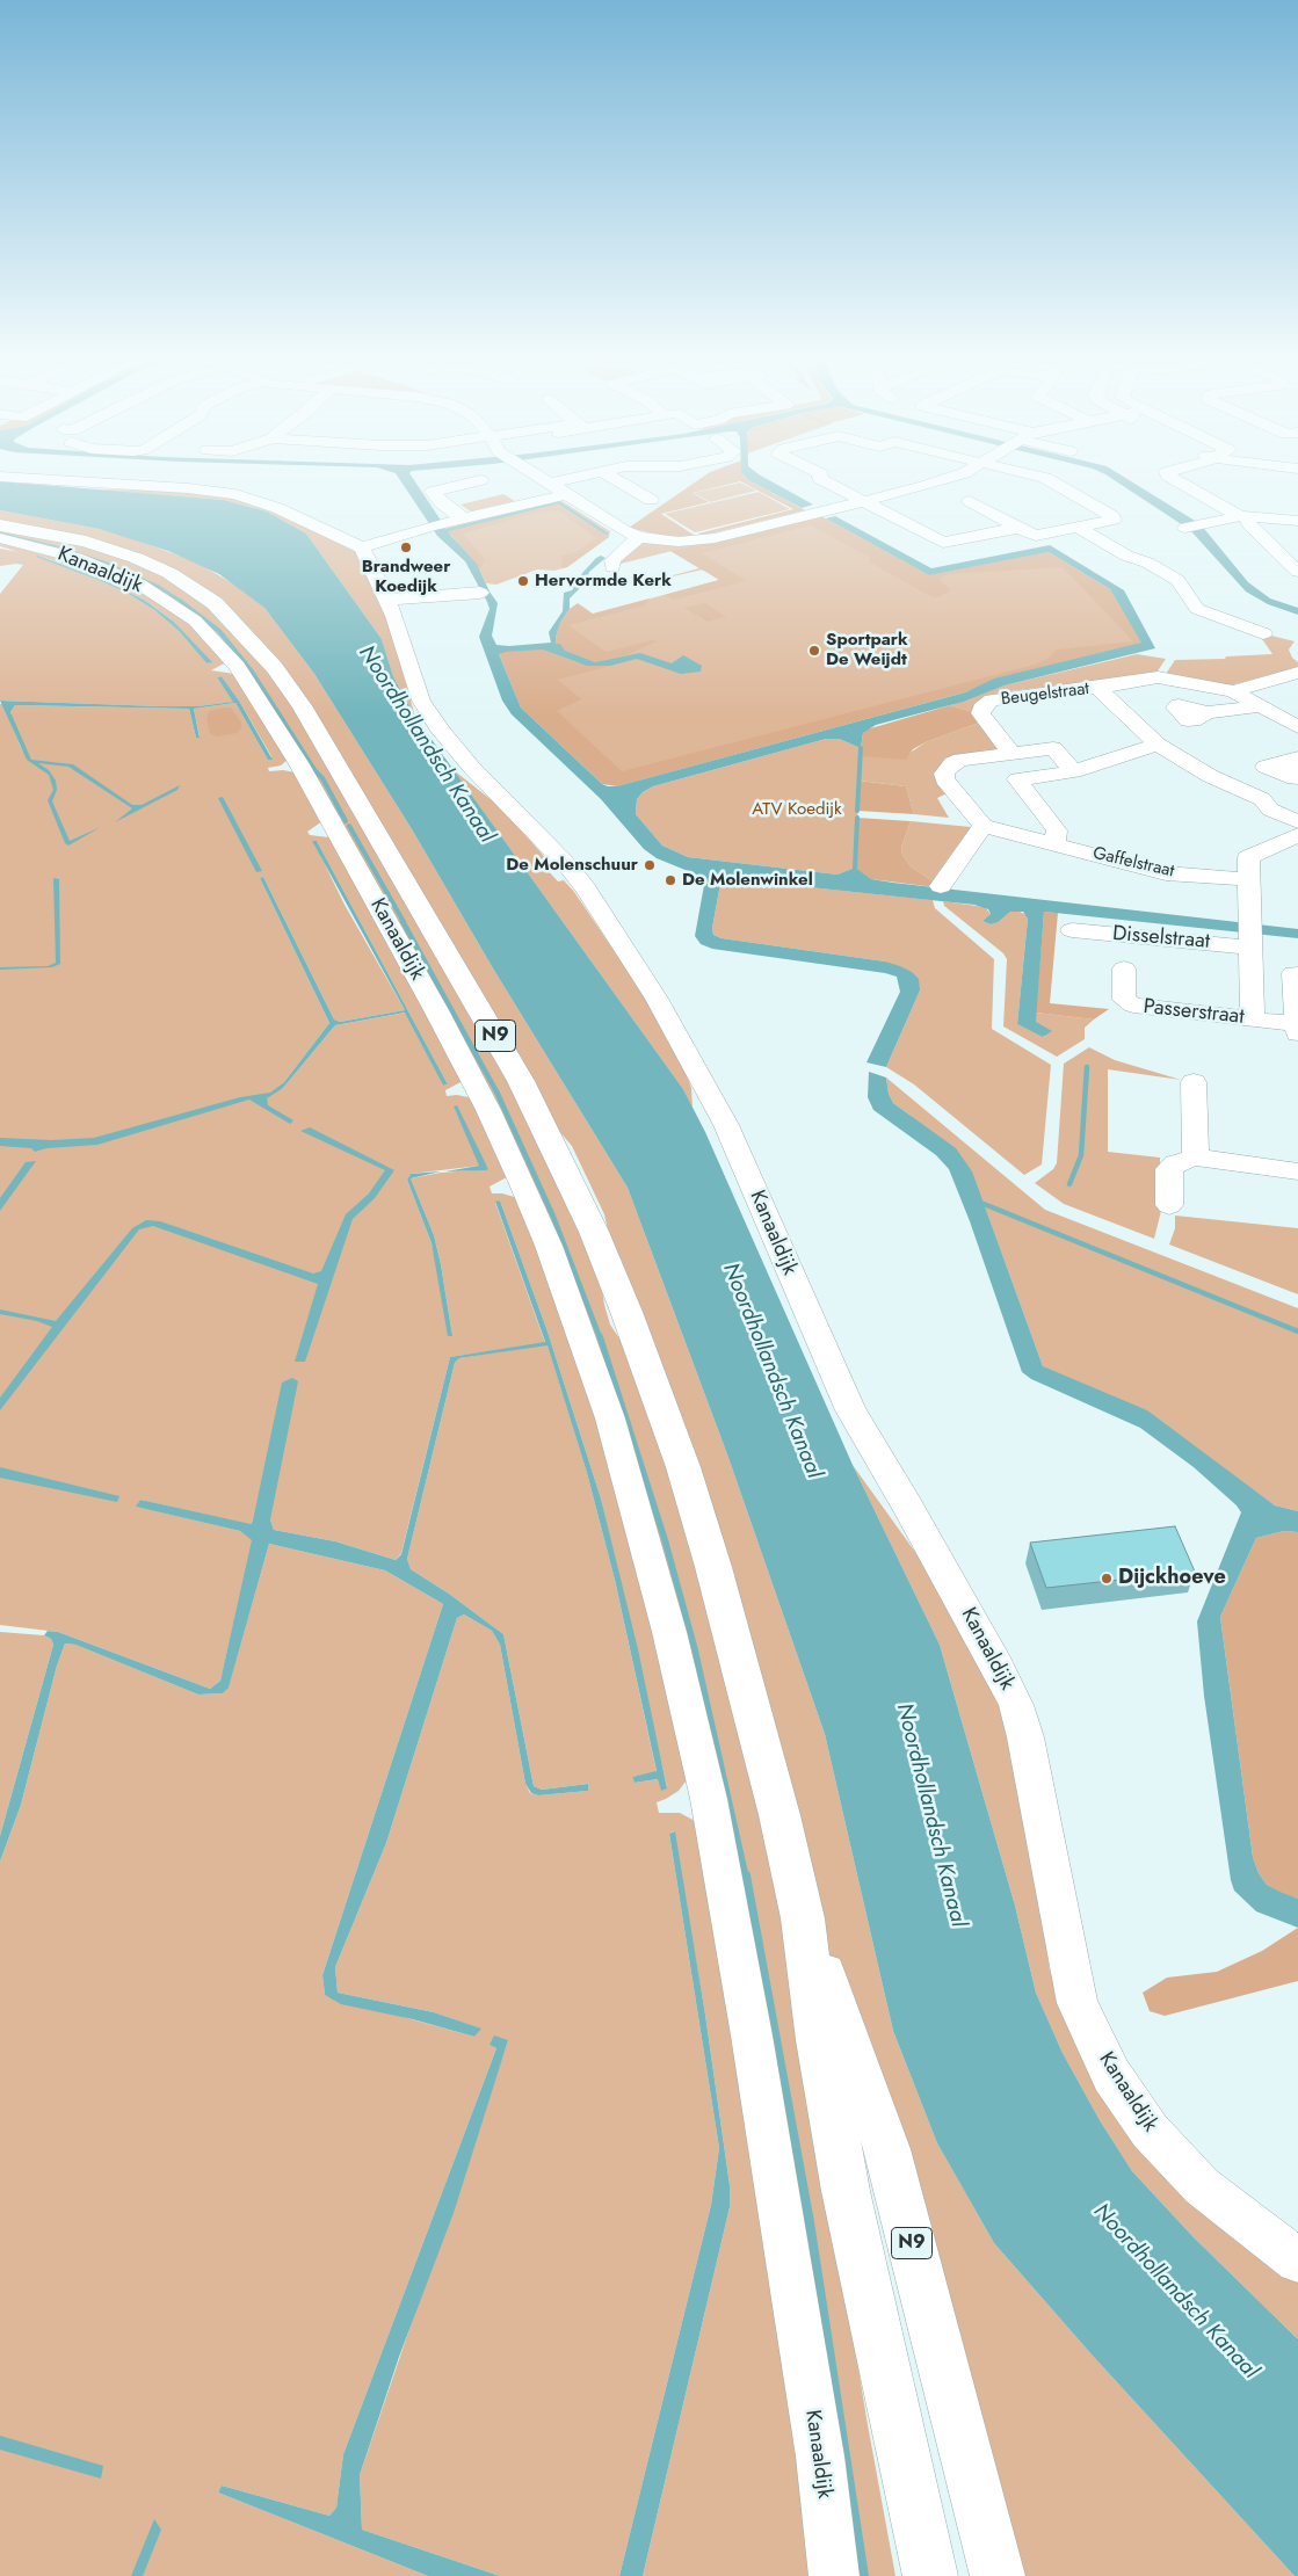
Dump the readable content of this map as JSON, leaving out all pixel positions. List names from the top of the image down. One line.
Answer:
{"streets":{"main road":["Kanaaldijk","N9"],"street":["Beugelstraat","Gaffelstraat","Disselstraat","Passerstraat"]},"water":["Noordhollandsch Kanaal"],"parks":["ATV Koedijk"],"places":["Brandweer Koedijk","Hervormde Kerk","Sportpark De Weijdt","De Molenschuur","De Molenwinkel","Dijckhoeve"]}
